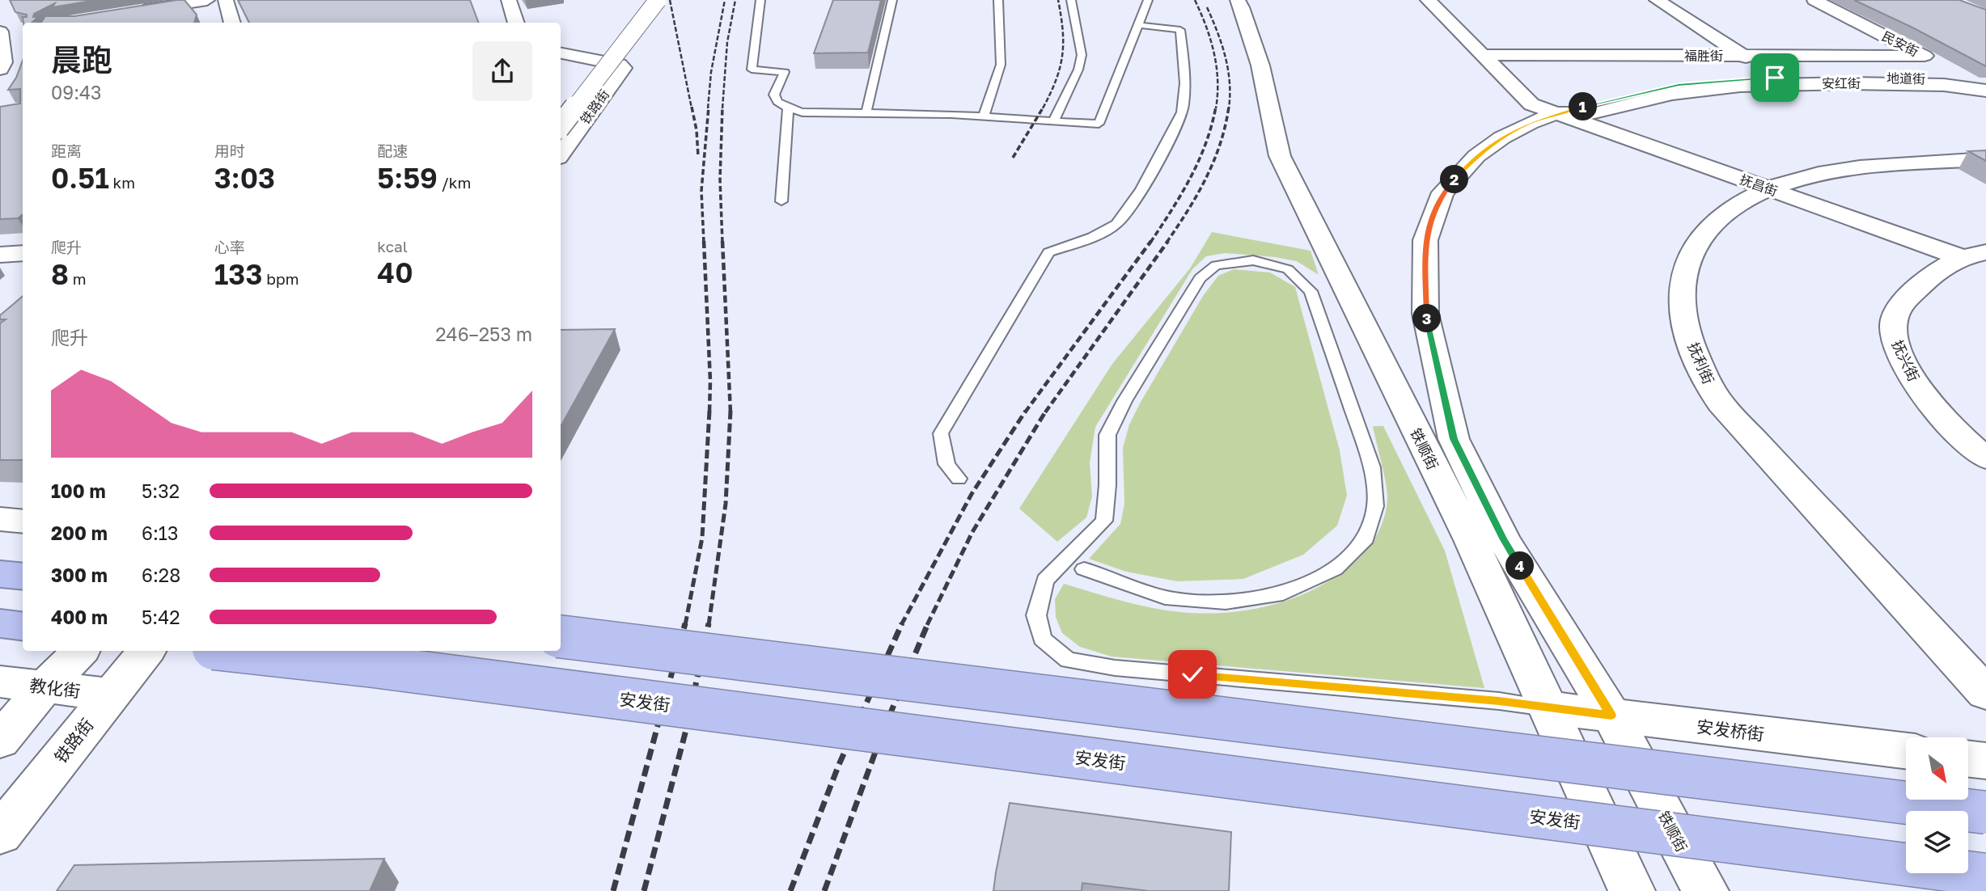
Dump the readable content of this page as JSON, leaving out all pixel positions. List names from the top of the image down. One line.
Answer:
{"streets":{"highway":["安发街"],"main road":["民安街","福胜街","地道街","安红街","铁路街","抚昌街","抚兴街","抚利街","铁顺街","教化街","安发桥街"]},"crossings":[["民安街","福胜街"],["民安街","地道街"],["民安街","安红街"],["福胜街","抚昌街"],["地道街","安红街"],["地道街","抚昌街"],["安红街","抚昌街"],["安红街","铁顺街"],["铁路街","教化街"],["抚昌街","抚兴街"],["抚昌街","抚利街"],["铁顺街","安发桥街"]],"north":"bottom right","page":{"heading":["晨跑","09:43"],"pins":["1","2","3","4"],"stats":[["距离","0.51 km"],["用时","3:03"],["配速","5:59 /km"],["爬升","8 m"],["心率","133 bpm"],["kcal","40"]],"chart":["爬升","246–253 m"],"list":[{"name":"100 m","note":"5:32"},{"name":"200 m","note":"6:13"},{"name":"300 m","note":"6:28"},{"name":"400 m","note":"5:42"}]}}
